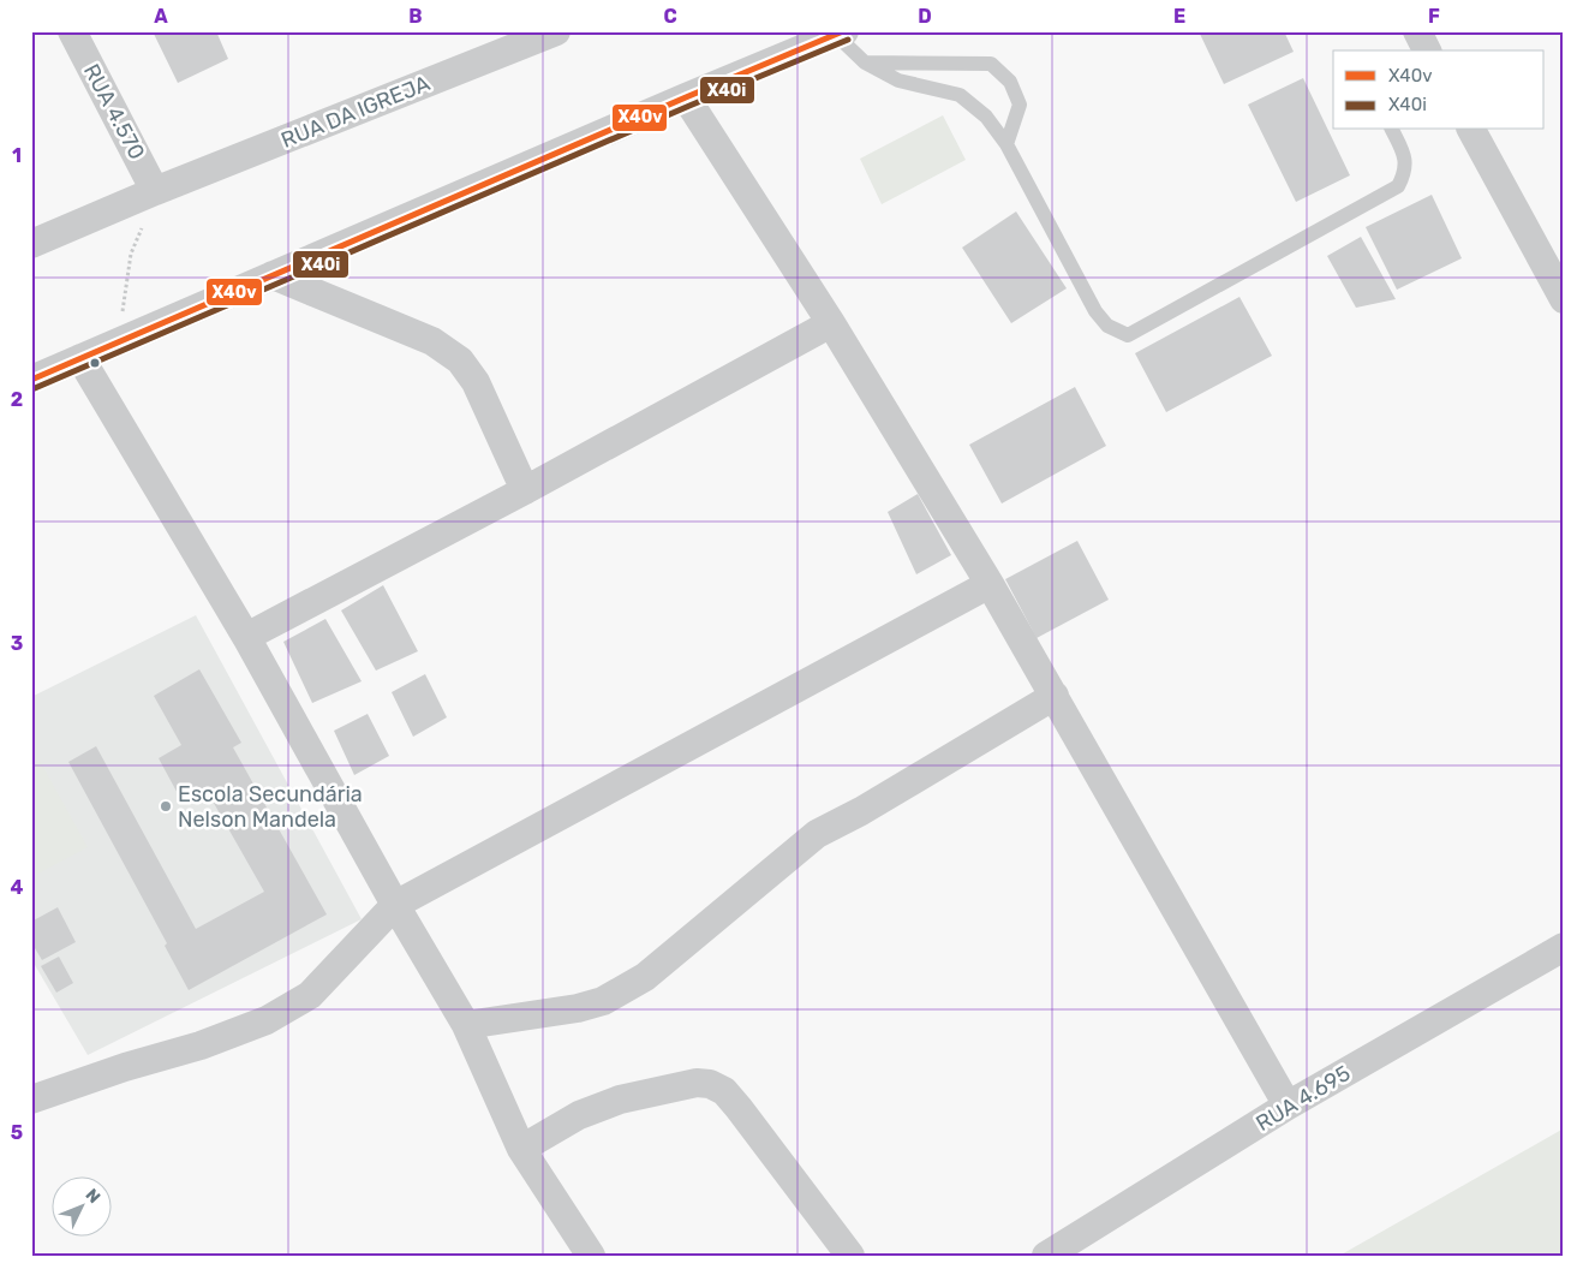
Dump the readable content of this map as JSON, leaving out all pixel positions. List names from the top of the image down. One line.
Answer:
{"streets":{"street":["RUA 4.570","RUA DA IGREJA","RUA 4.695"]},"crossings":[["RUA 4.570","RUA DA IGREJA"]],"places":["Escola Secundária Nelson Mandela"],"lines":["transit line X40v","transit line X40i"],"legend":["X40v","X40i"],"north":"top right","grid":{"columns":["A","B","C","D","E","F"],"rows":["1","2","3","4","5"]}}
